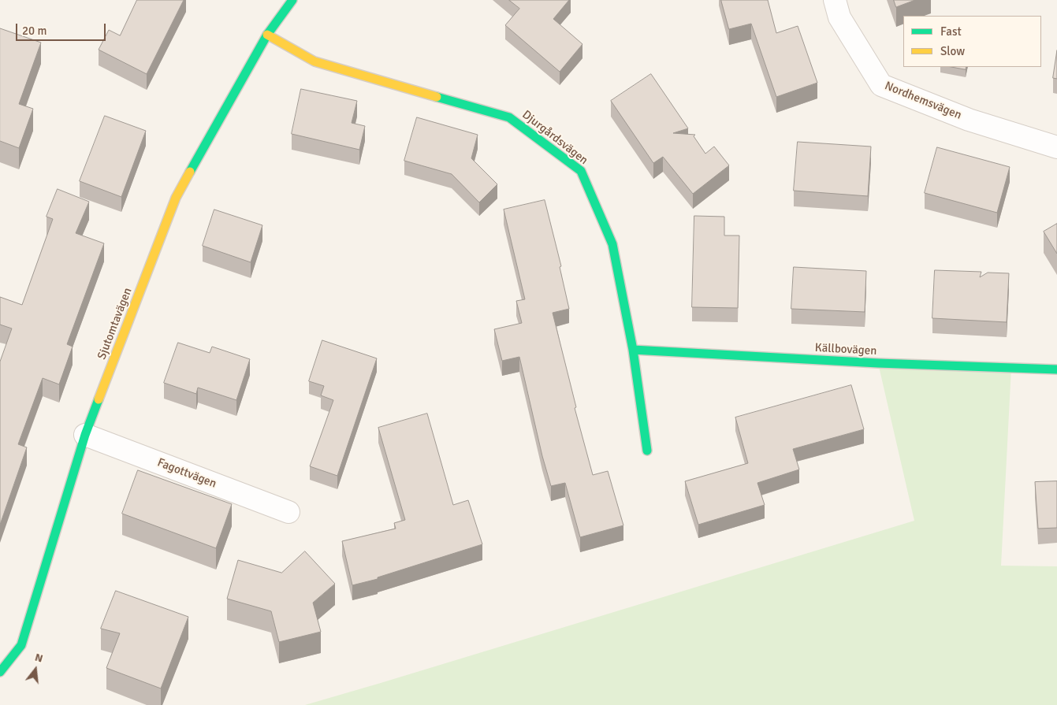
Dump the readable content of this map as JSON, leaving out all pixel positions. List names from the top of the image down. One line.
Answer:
{"streets":{"street":["Nordhemsvägen","Djurgårdsvägen","Sjutomtavägen","Källbovägen","Fagottvägen"]},"crossings":[["Djurgårdsvägen","Sjutomtavägen"],["Djurgårdsvägen","Källbovägen"],["Sjutomtavägen","Fagottvägen"]],"legend":["Fast","Slow"],"scale_bar":"20 m","north":"top"}
